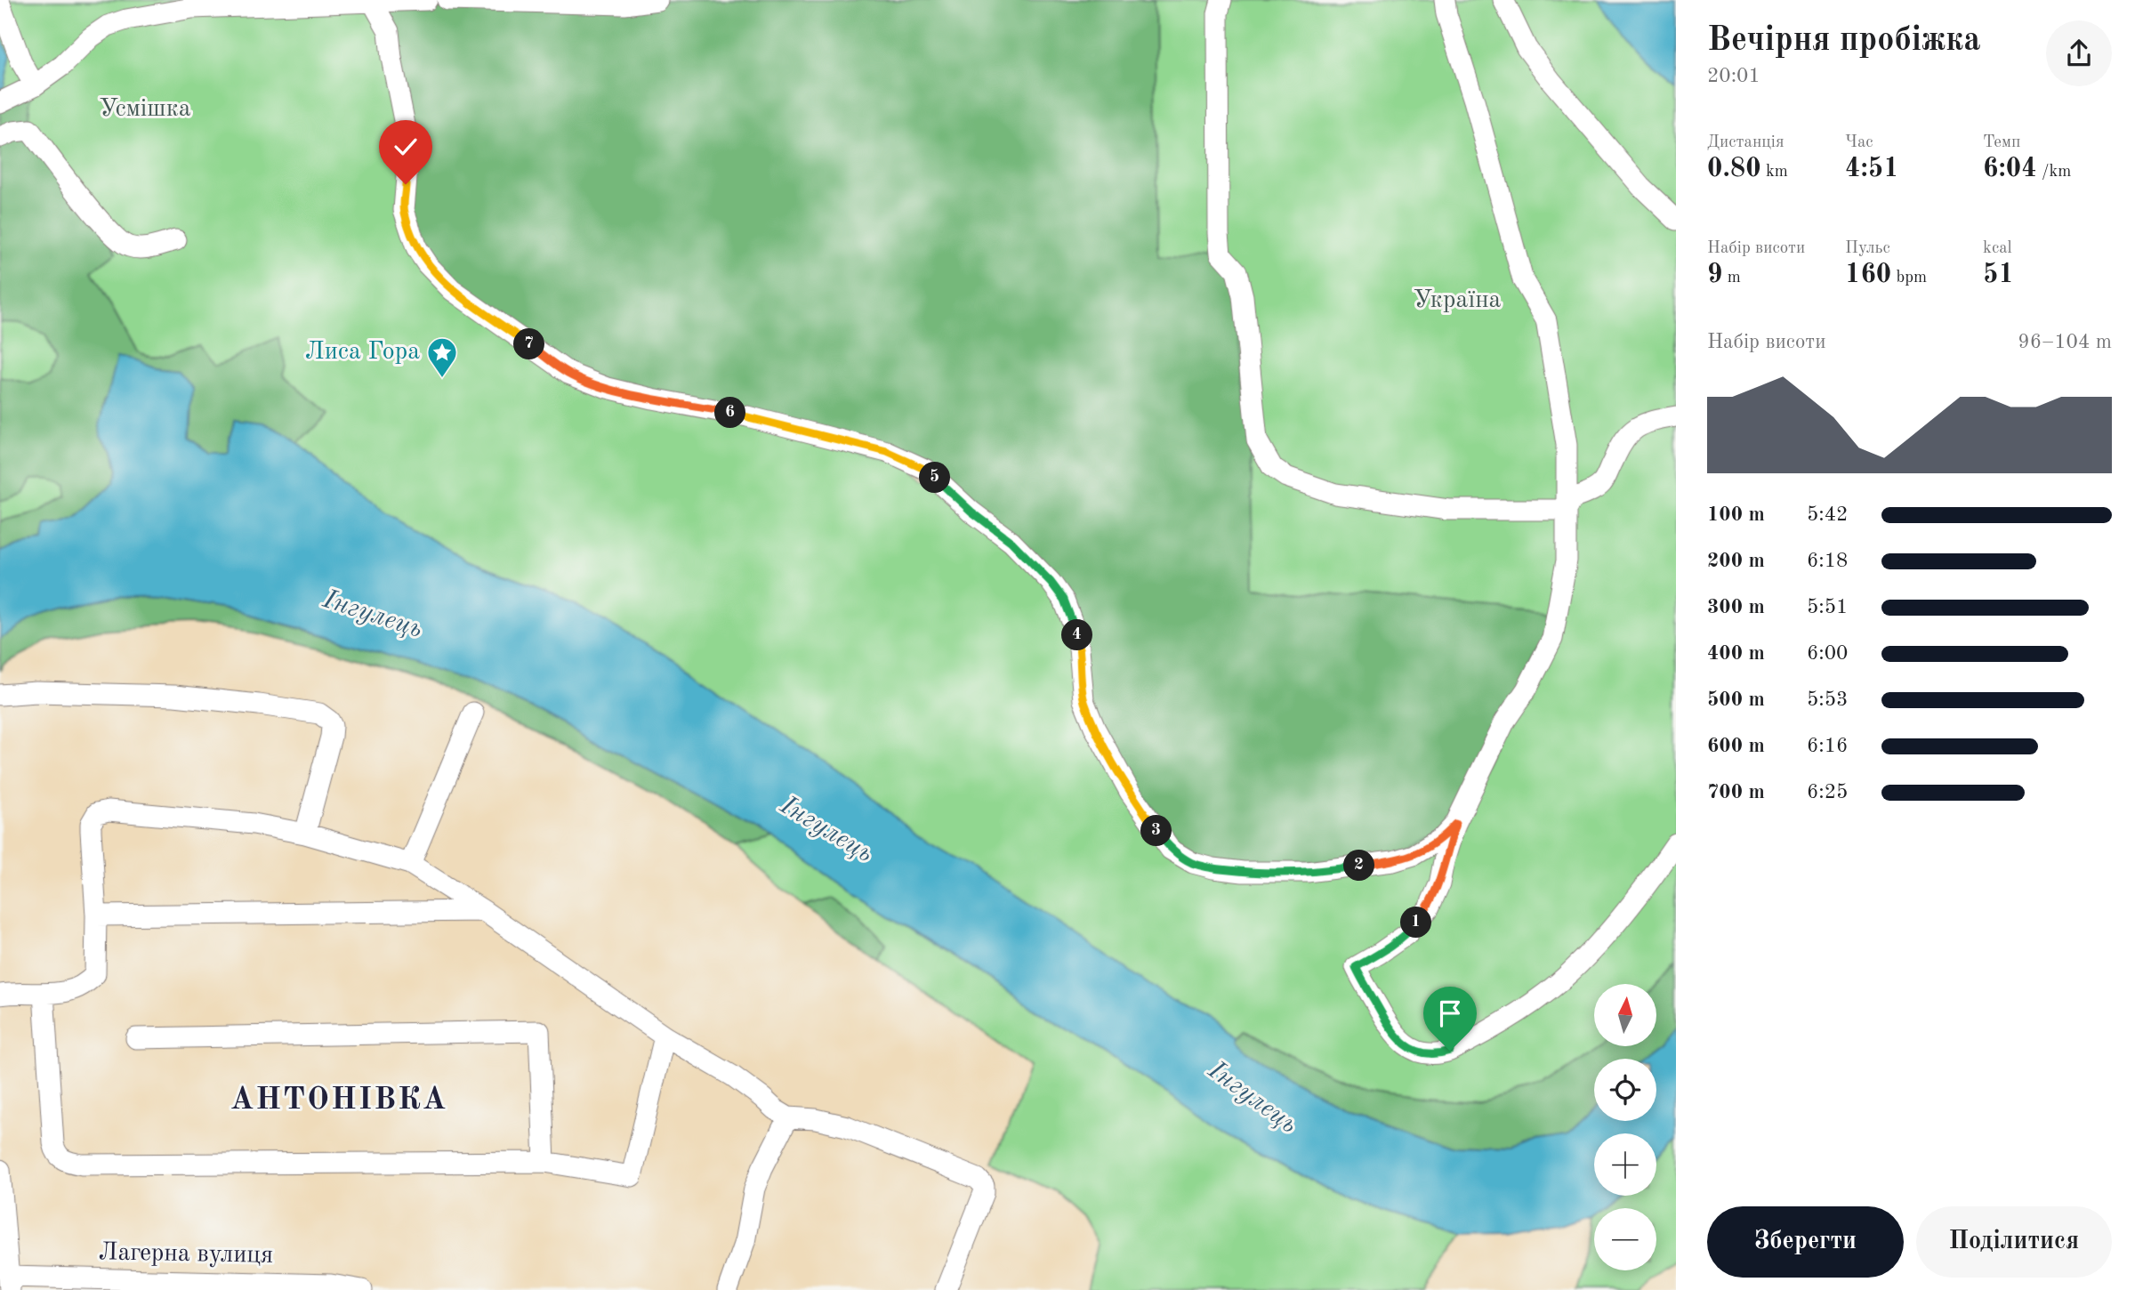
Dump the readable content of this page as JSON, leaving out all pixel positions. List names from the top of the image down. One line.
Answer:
{"streets":{"street":["Лагерна вулиця"]},"districts":["АНТОНІВКА"],"water":["Інгулець"],"parks":["Усмішка","Україна"],"places":{"place":["Лиса Гора"]},"north":"top","page":{"heading":["Вечірня пробіжка","20:01"],"stats":[["Дистанція","0.80 km"],["Час","4:51"],["Темп","6:04 /km"],["Набір висоти","9 m"],["Пульс","160 bpm"],["kcal","51"]],"chart":["Набір висоти","96–104 m"],"pins":["7","6","5","4","3","2","1"],"list":[{"name":"100 m","note":"5:42"},{"name":"200 m","note":"6:18"},{"name":"300 m","note":"5:51"},{"name":"400 m","note":"6:00"},{"name":"500 m","note":"5:53"},{"name":"600 m","note":"6:16"},{"name":"700 m","note":"6:25"}],"map_buttons":["+","−"],"buttons":["Зберегти","Поділитися"]}}
